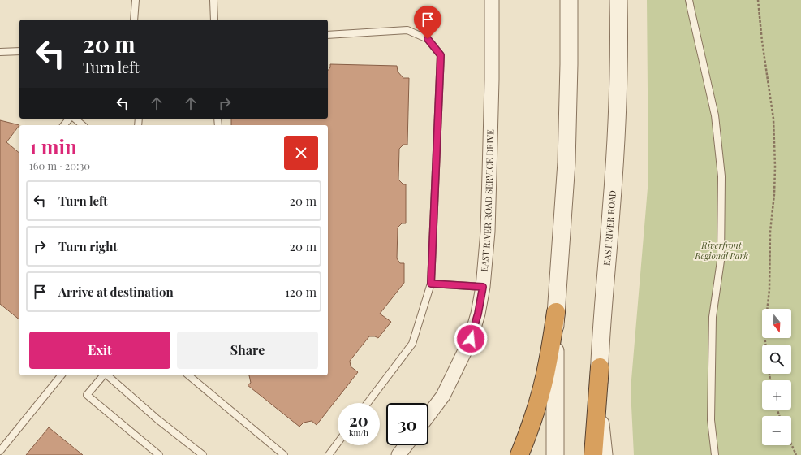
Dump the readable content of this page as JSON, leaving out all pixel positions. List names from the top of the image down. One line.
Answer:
{"streets":{"street":["EAST RIVER ROAD SERVICE DRIVE","EAST RIVER ROAD"]},"parks":["Riverfront Regional Park"],"north":"bottom","page":{"turn":["20 m","Turn left"],"heading":["1 min","160 m · 20:30"],"list":[{"name":"Turn left","value":"20 m"},{"name":"Turn right","value":"20 m"},{"name":"Arrive at destination","value":"120 m"}],"map_buttons":["+","−"],"buttons":["Exit","Share"],"speed":"20 km/h","limit":"30"}}
